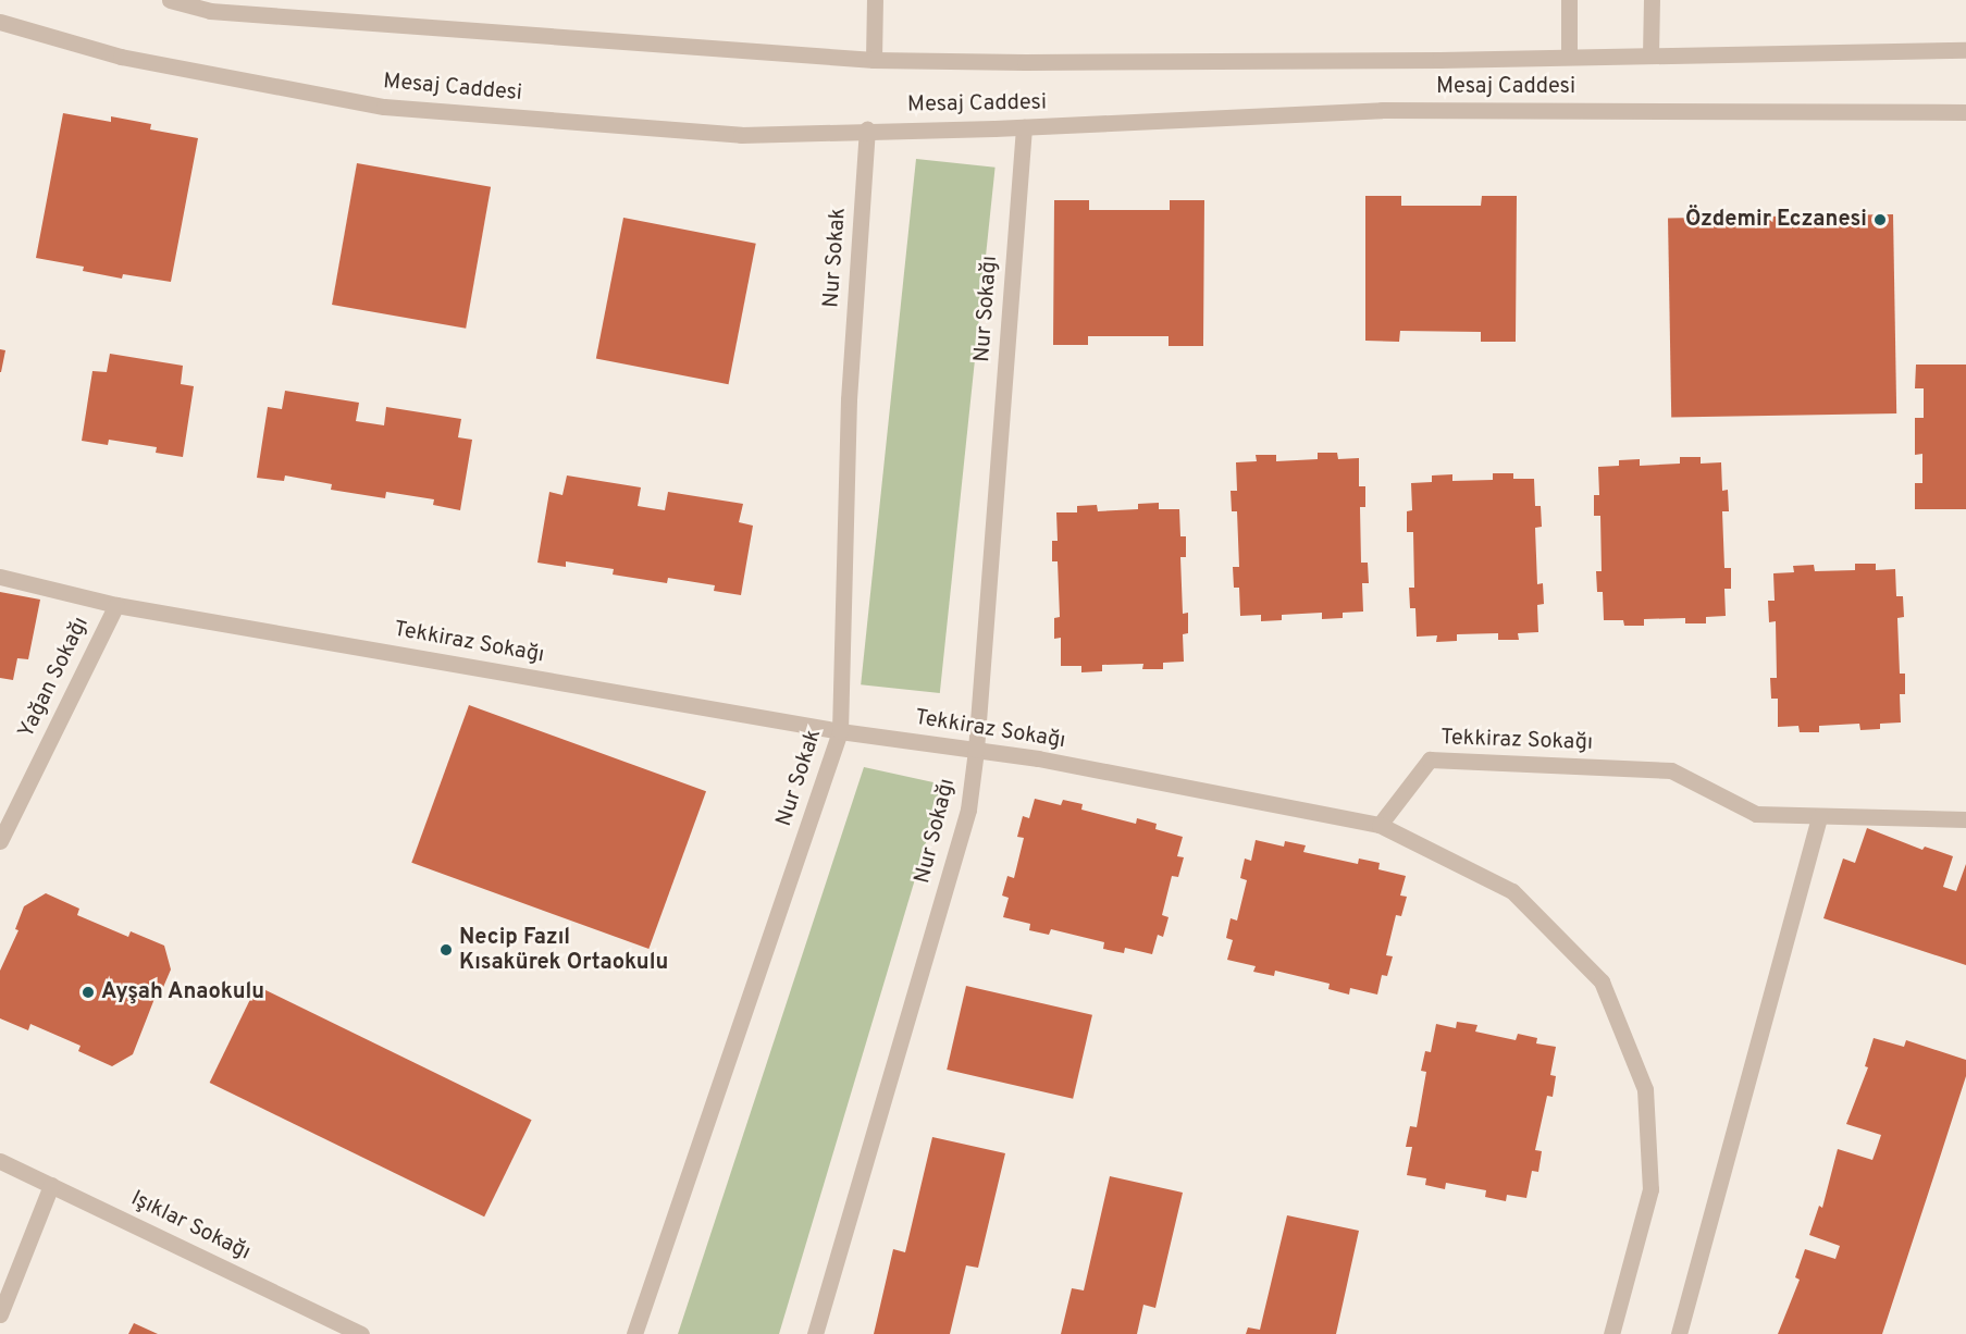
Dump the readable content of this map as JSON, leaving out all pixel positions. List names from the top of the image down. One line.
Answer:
{"streets":{"street":["Mesaj Caddesi","Nur Sokak","Nur Sokağı","Tekkiraz Sokağı","Yağan Sokağı","Işıklar Sokağı"]},"crossings":[["Mesaj Caddesi","Nur Sokak"],["Mesaj Caddesi","Nur Sokağı"],["Nur Sokak","Tekkiraz Sokağı"],["Nur Sokağı","Tekkiraz Sokağı"],["Tekkiraz Sokağı","Yağan Sokağı"]],"places":["Özdemir Eczanesi","Necip Fazıl Kısakürek Ortaokulu","Ayşah Anaokulu"]}
